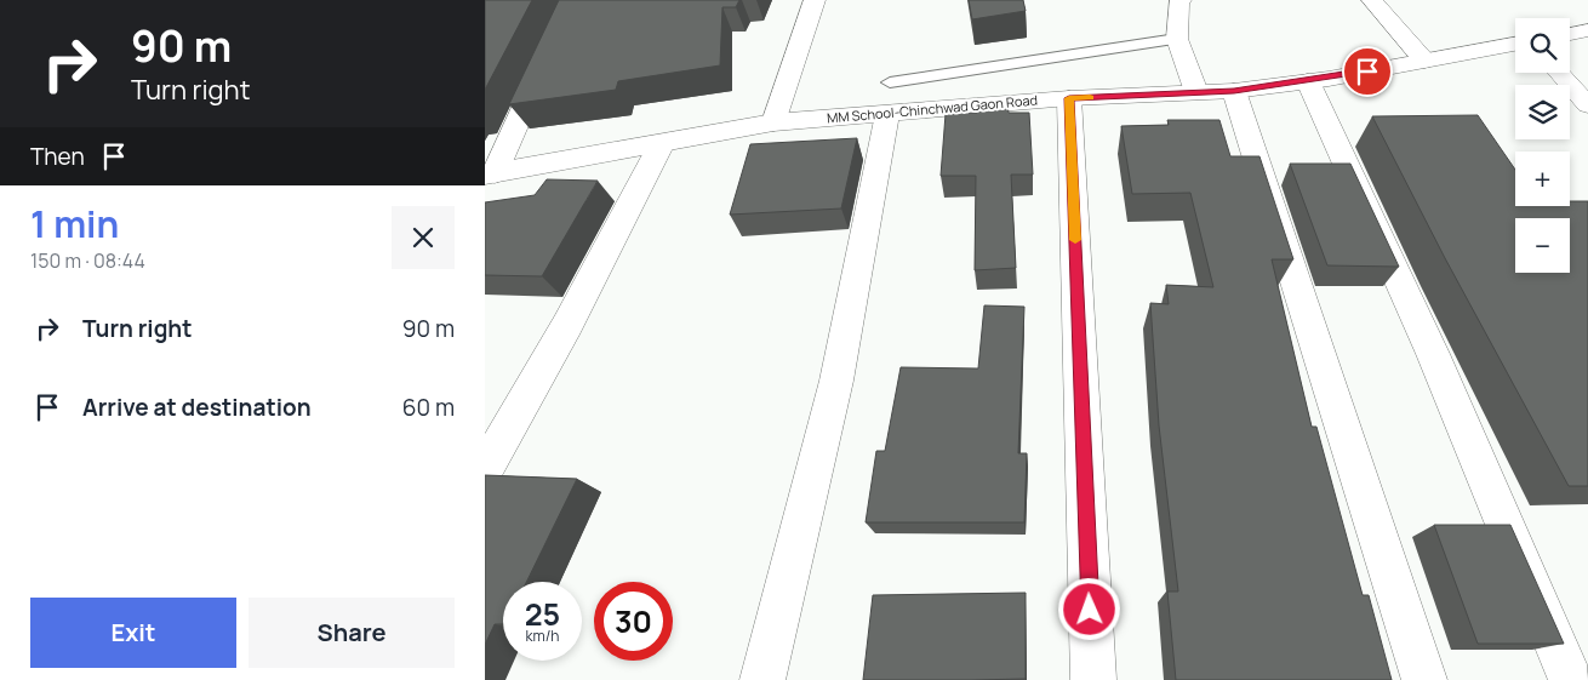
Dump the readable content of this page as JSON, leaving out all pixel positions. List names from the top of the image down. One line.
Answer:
{"streets":{"street":["MM School-Chinchwad Gaon Road"]},"page":{"turn":["90 m","Turn right"],"map_buttons":["+","−"],"then":"Then","heading":["1 min","150 m · 08:44"],"list":[{"name":"Turn right","value":"90 m"},{"name":"Arrive at destination","value":"60 m"}],"speed":"25 km/h","limit":"30","buttons":["Exit","Share"]}}
